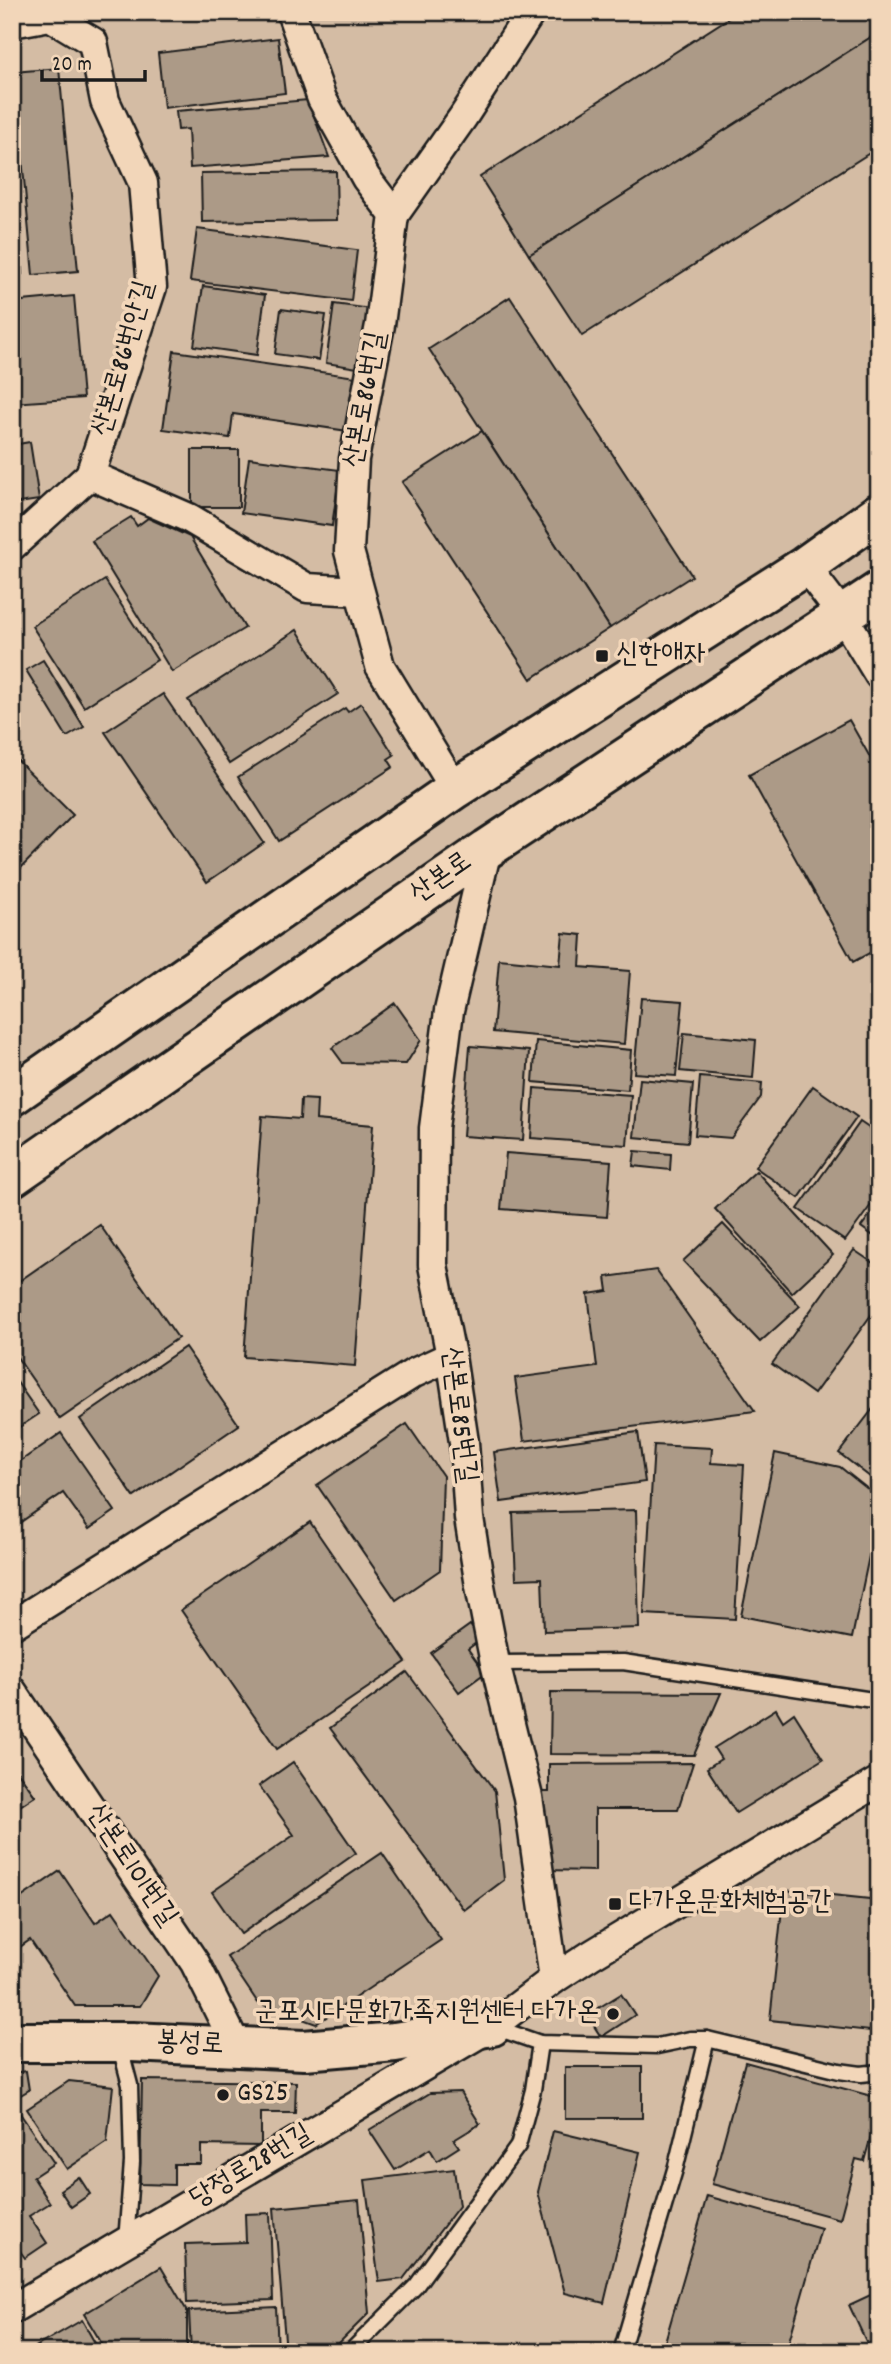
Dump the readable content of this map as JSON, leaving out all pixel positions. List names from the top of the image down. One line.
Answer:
{"streets":{"street":["산본로86번안길","산본로86번길","산본로","산본로85번길","산본로101번길","봉성로","당정로28번길"]},"crossings":[["산본로86번안길","산본로86번길"],["산본로","산본로85번길"],["산본로85번길","당정로28번길"],["산본로101번길","봉성로"],["봉성로","당정로28번길"]],"places":{"transit":["신한애자","다가온문화체험공간"],"other":["군포시다문화가족지원센터 다가온","GS25"]},"scale_bar":"20 m"}
